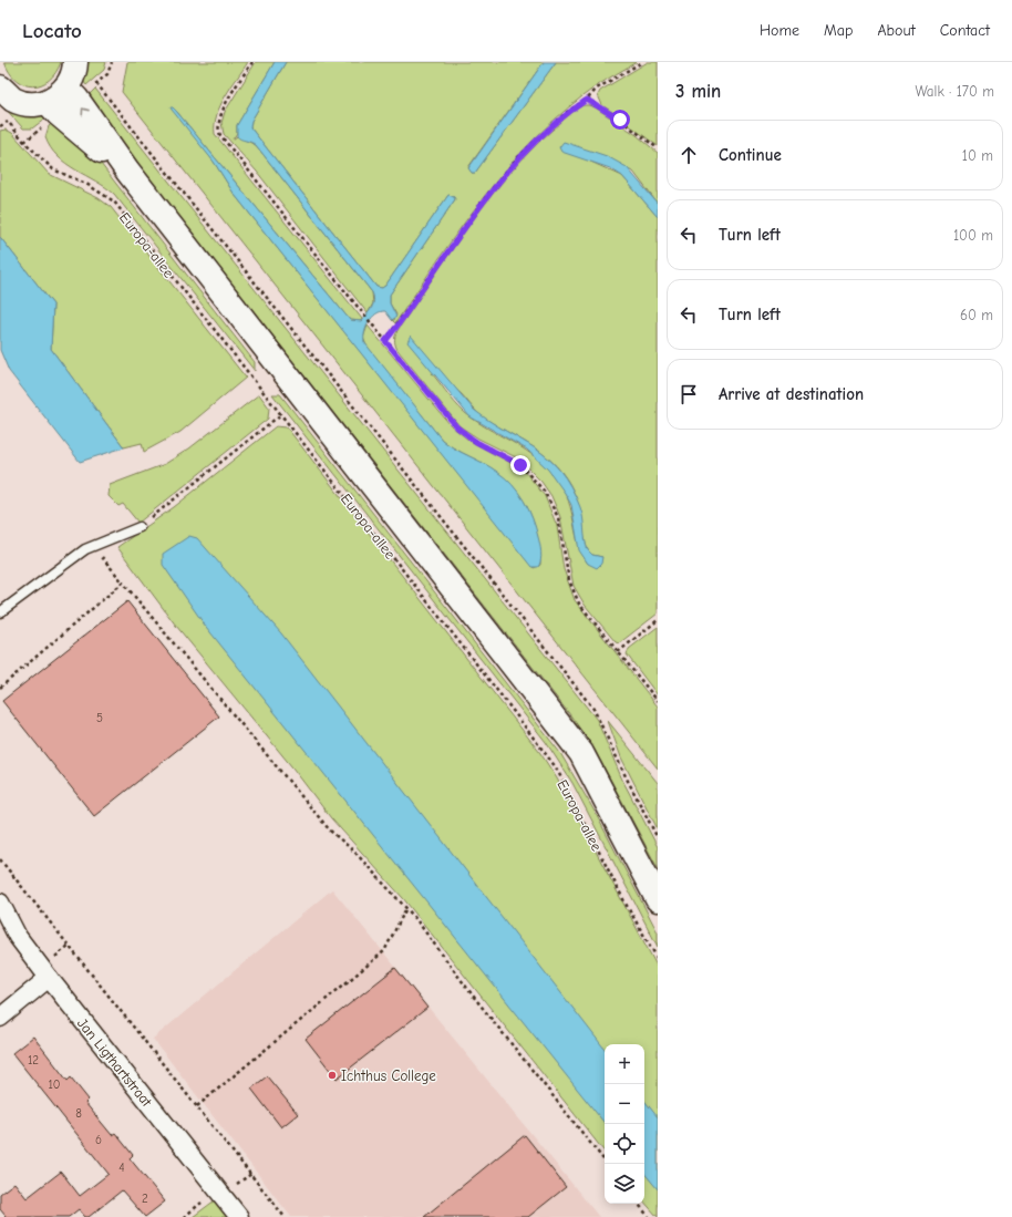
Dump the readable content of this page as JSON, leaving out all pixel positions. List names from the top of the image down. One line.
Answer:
{"streets":{"main road":["Europa-allee"],"street":["Jan Ligthartstraat"]},"places":["Ichthus College"],"house_numbers":["5","12","10","8","6","4","2"],"page":{"header":"Locato","nav":["Home","Map","About","Contact"],"heading":["3 min","Walk · 170 m"],"list":[["Continue","10 m"],["Turn left","100 m"],["Turn left","60 m"],"Arrive at destination"],"map_buttons":["+","−"]}}
